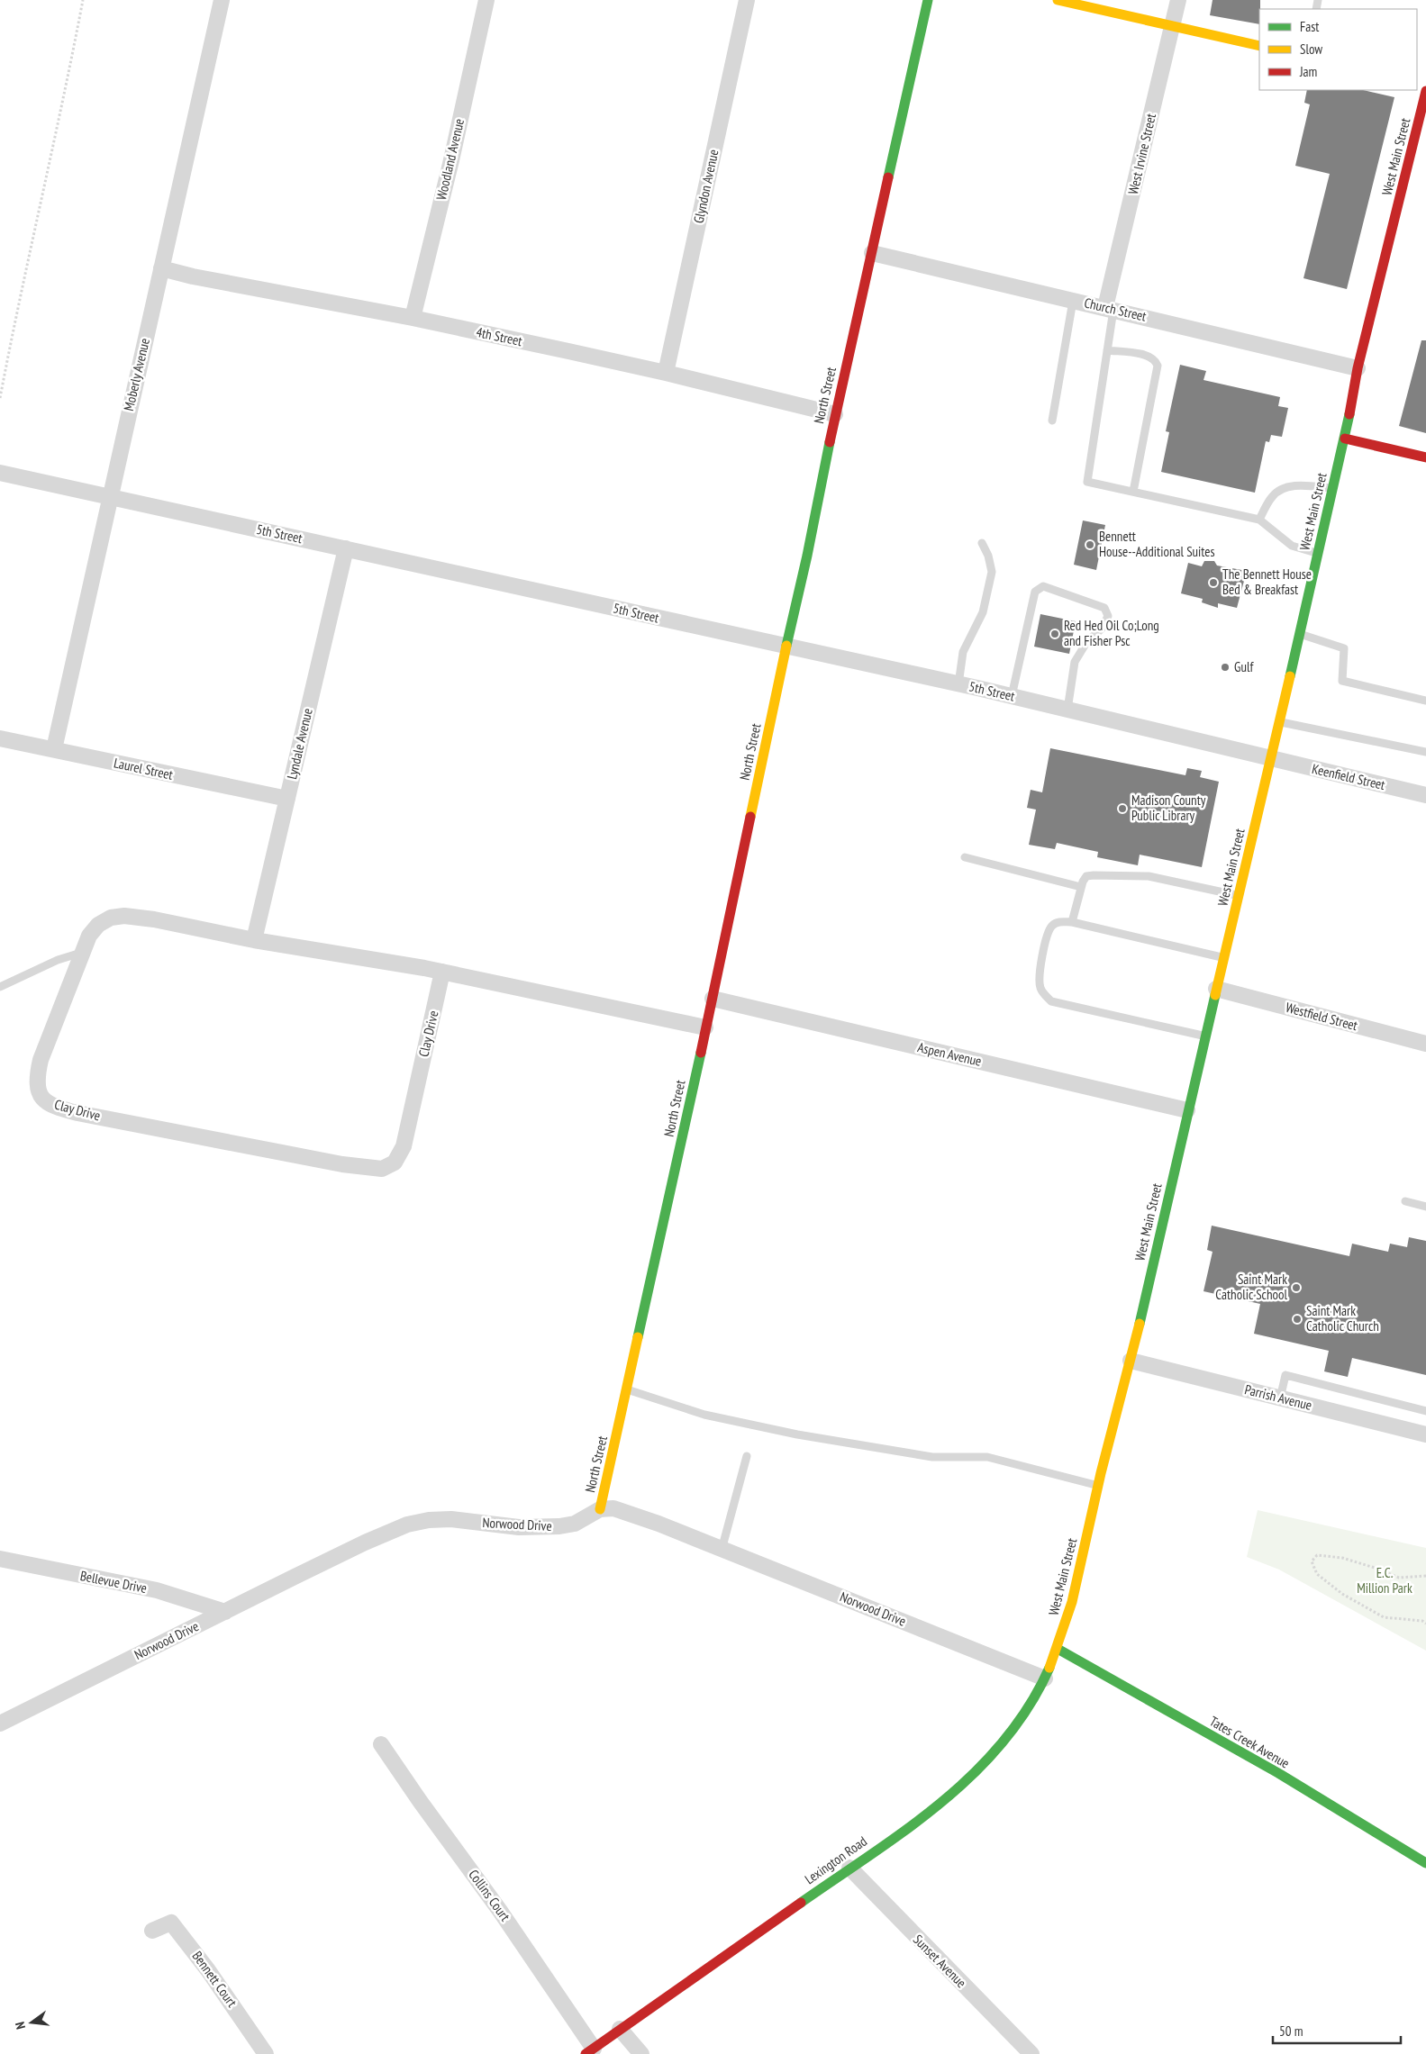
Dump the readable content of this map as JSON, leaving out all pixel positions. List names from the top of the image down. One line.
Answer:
{"streets":{"main road":["West Main Street","North Street","Tates Creek Avenue","Lexington Road"],"street":["West Irvine Street","Woodland Avenue","Glyndon Avenue","Church Street","4th Street","Moberly Avenue","5th Street","Lyndale Avenue","Laurel Street","Keenfield Street","Westfield Street","Clay Drive","Aspen Avenue","Parrish Avenue","Norwood Drive","Bellevue Drive","Collins Court","Sunset Avenue","Bennett Court"]},"crossings":[["West Irvine Street","Church Street"],["West Main Street","Church Street"],["West Main Street","5th Street"],["West Main Street","Keenfield Street"],["West Main Street","Westfield Street"],["West Main Street","Aspen Avenue"],["West Main Street","Parrish Avenue"],["West Main Street","Tates Creek Avenue"],["West Main Street","Lexington Road"],["Woodland Avenue","4th Street"],["Glyndon Avenue","4th Street"],["Church Street","North Street"],["4th Street","Moberly Avenue"],["4th Street","North Street"],["Moberly Avenue","5th Street"],["Moberly Avenue","Laurel Street"],["North Street","5th Street"],["North Street","Clay Drive"],["North Street","Aspen Avenue"],["North Street","Norwood Drive"],["5th Street","Lyndale Avenue"],["5th Street","Keenfield Street"],["Lyndale Avenue","Laurel Street"],["Lyndale Avenue","Clay Drive"],["Norwood Drive","Bellevue Drive"],["Norwood Drive","Lexington Road"],["Tates Creek Avenue","Lexington Road"],["Lexington Road","Collins Court"],["Lexington Road","Sunset Avenue"]],"parks":["E.C. Million Park"],"places":["Bennett House--Additional Suites","The Bennett House Bed & Breakfast","Red Hed Oil Co;Long and Fisher Psc","Gulf","Madison County Public Library","Saint Mark Catholic School","Saint Mark Catholic Church"],"legend":["Fast","Slow","Jam"],"scale_bar":"50 m","north":"left"}
